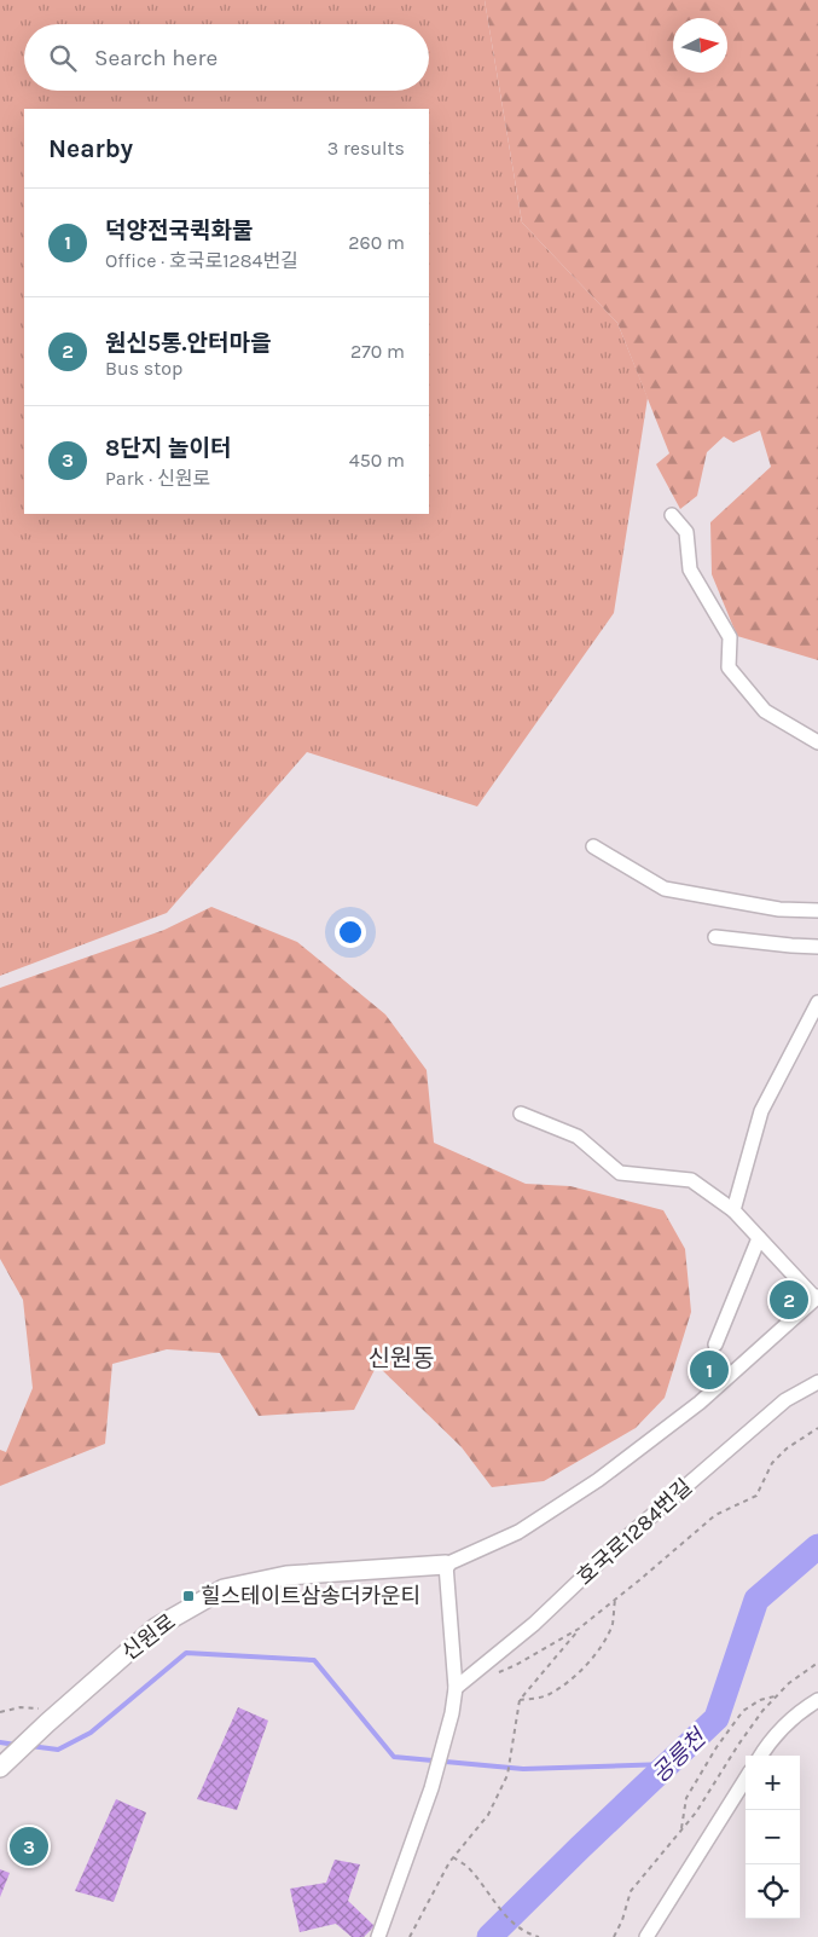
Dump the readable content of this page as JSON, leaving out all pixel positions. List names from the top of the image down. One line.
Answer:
{"streets":{"street":["호국로1284번길","신원로"]},"districts":["신원동"],"water":["공릉천"],"places":{"transit":["힐스테이트삼송더카운티"]},"north":"right","page":{"search":"Search here","heading":["Nearby","3 results"],"list":[{"mark":"1","name":"덕양전국퀵화물","note":"Office · 호국로1284번길","value":"260 m"},{"mark":"2","name":"원신5통.안터마을","note":"Bus stop","value":"270 m"},{"mark":"3","name":"8단지 놀이터","note":"Park · 신원로","value":"450 m"}],"pins":["2","1","3"],"map_buttons":["+","−"]}}
